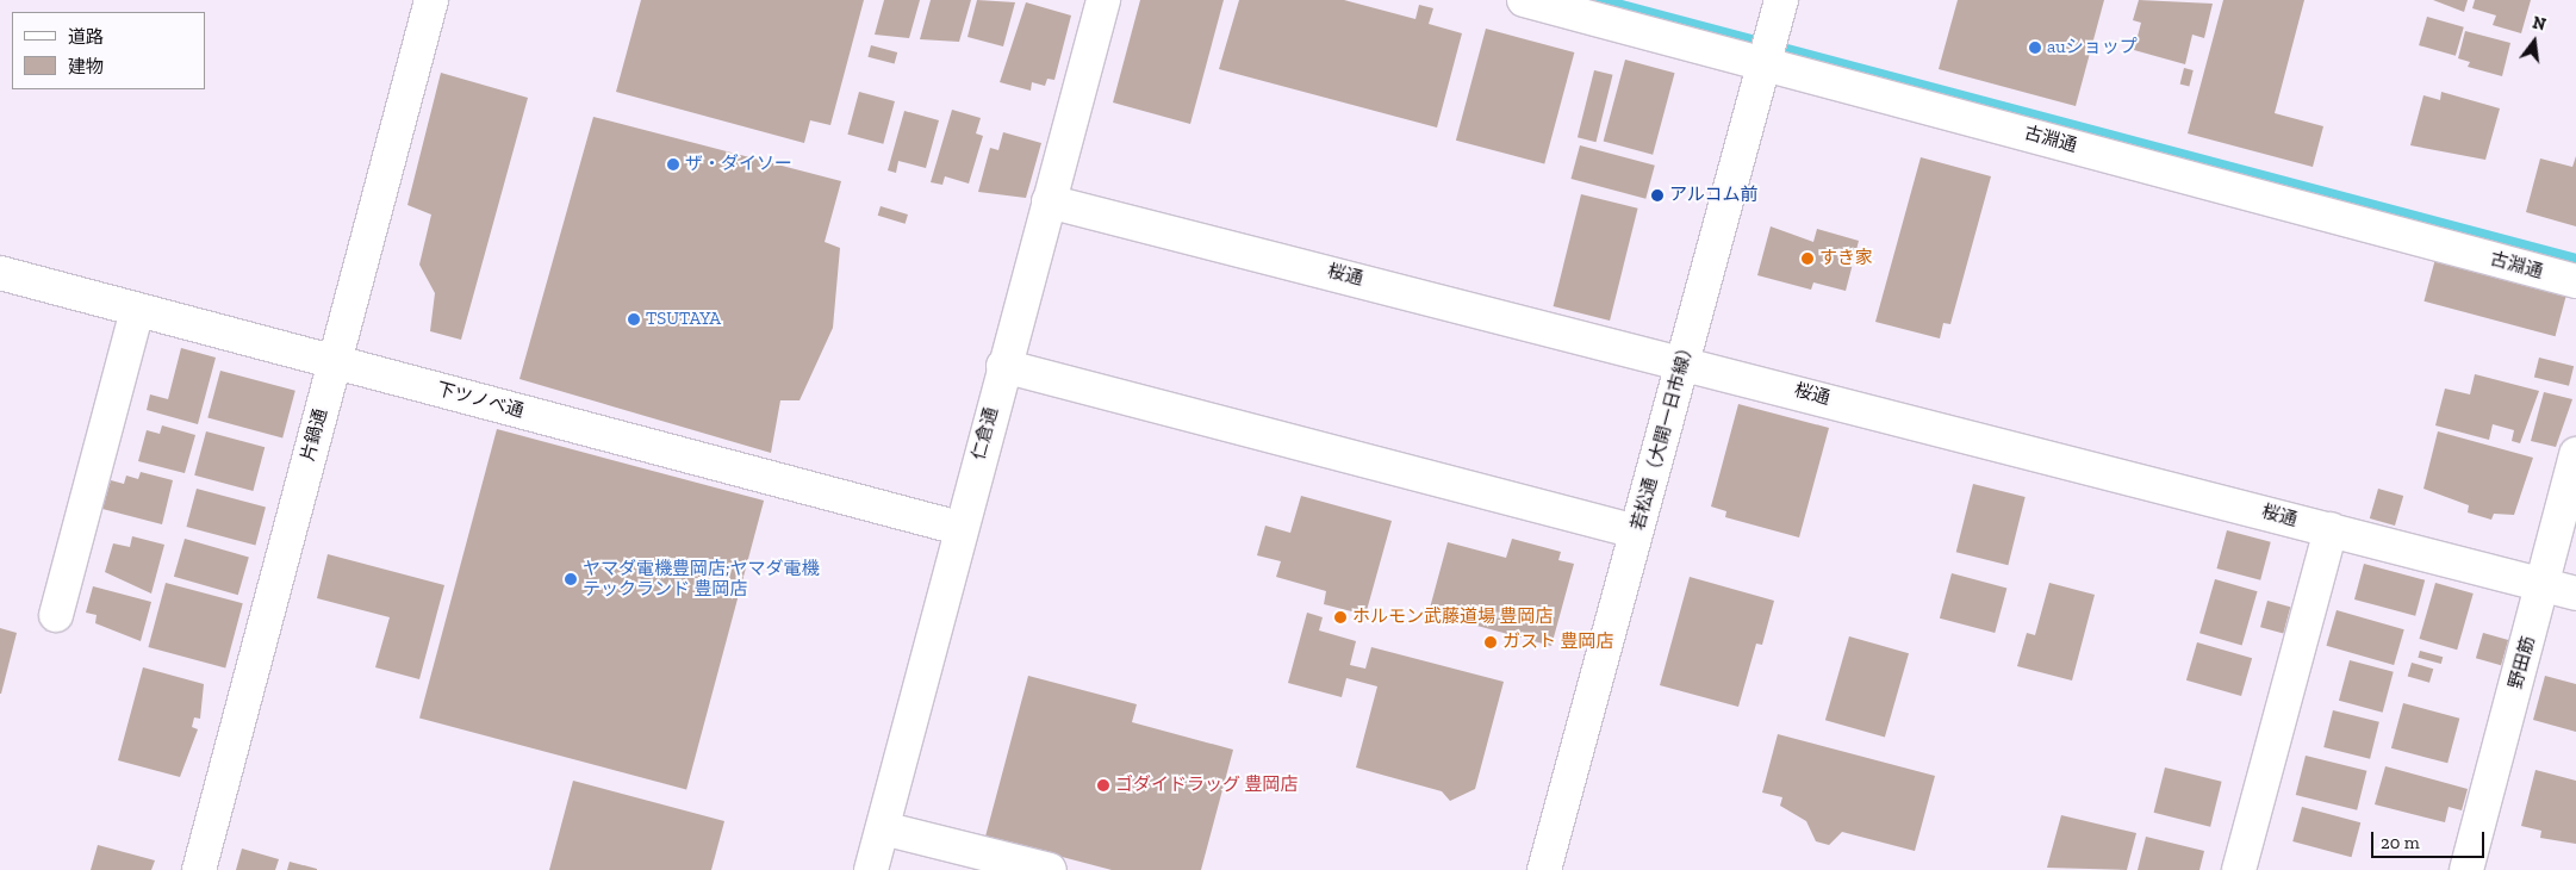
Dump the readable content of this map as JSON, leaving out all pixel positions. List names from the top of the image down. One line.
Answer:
{"streets":{"street":["古淵通","桜通","下ツノベ通","仁倉通","片鍋通","若松通（大開一日市線）","野田筋"]},"crossings":[["古淵通","若松通（大開一日市線）"],["桜通","仁倉通"],["桜通","若松通（大開一日市線）"],["桜通","野田筋"],["下ツノベ通","仁倉通"],["下ツノベ通","片鍋通"]],"places":["auショップ","ザ・ダイソー","アルコム前","すき家","TSUTAYA","ヤマダ電機豊岡店;ヤマダ電機 テックランド 豊岡店","ホルモン武藤道場 豊岡店","ガスト 豊岡店","ゴダイドラッグ 豊岡店"],"legend":["道路","建物"],"scale_bar":"20 m","north":"top"}
